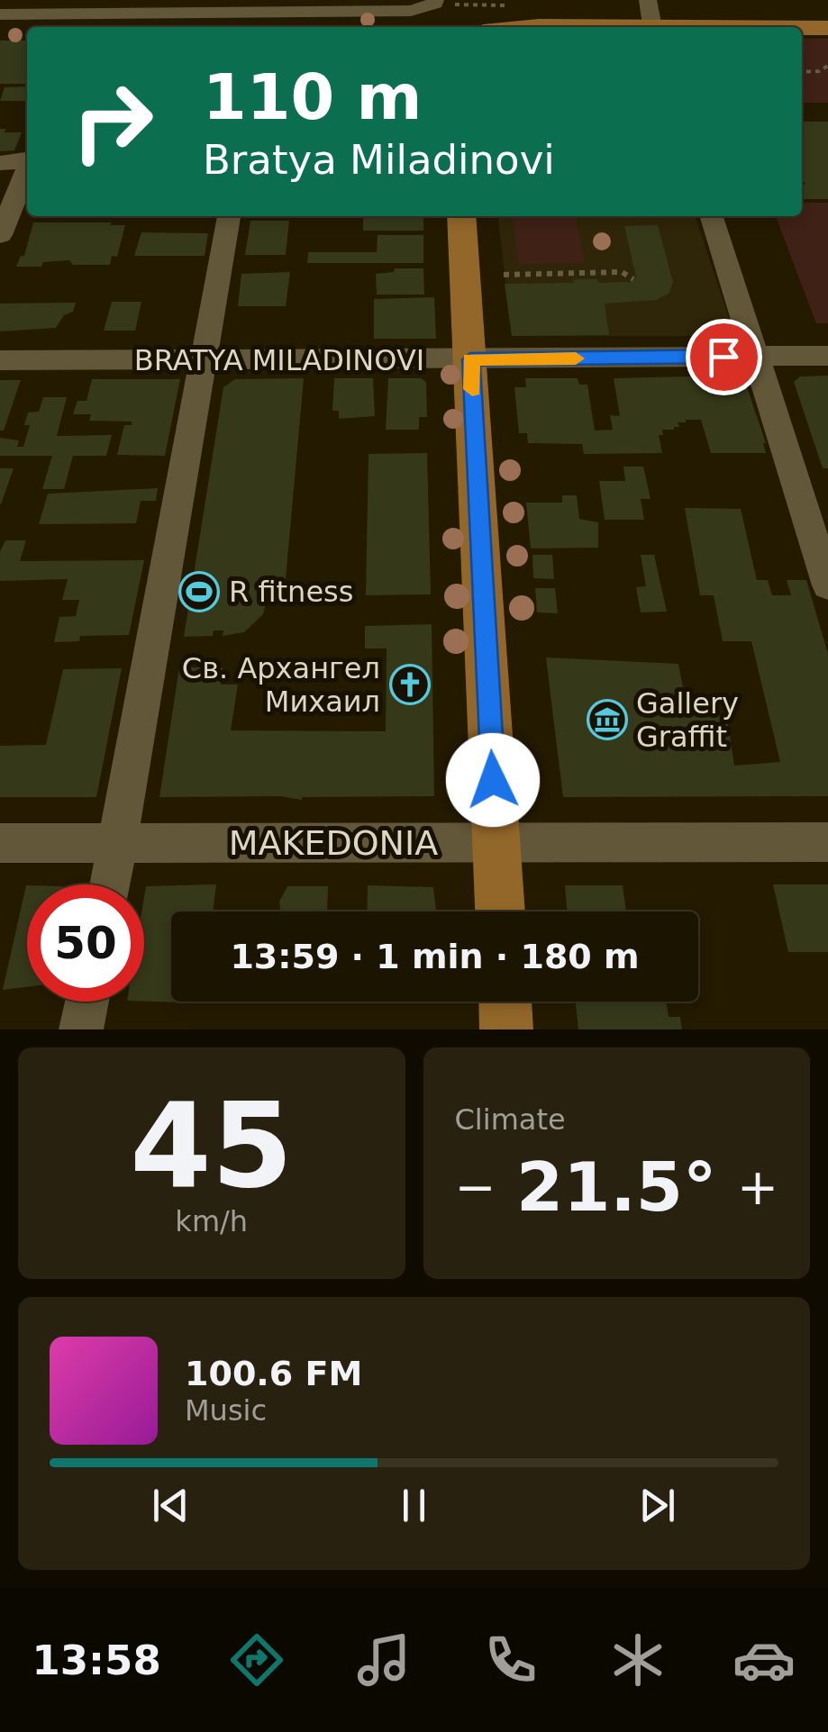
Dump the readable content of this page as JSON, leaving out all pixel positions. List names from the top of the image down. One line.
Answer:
{"streets":{"street":["BRATYA MILADINOVI","MAKEDONIA"]},"places":{"sports":["R fitness"],"church":["Св. Архангел Михаил"],"museum":["Gallery Graffit"]},"page":{"turn":["110 m","Bratya Miladinovi"],"limit":"50","trip":"13:59 · 1 min · 180 m","tile":[["45","km/h"],"Climate"],"heat":["−","21.5°","+"],"song":["100.6 FM","Music"],"tabs":"13:58"}}
